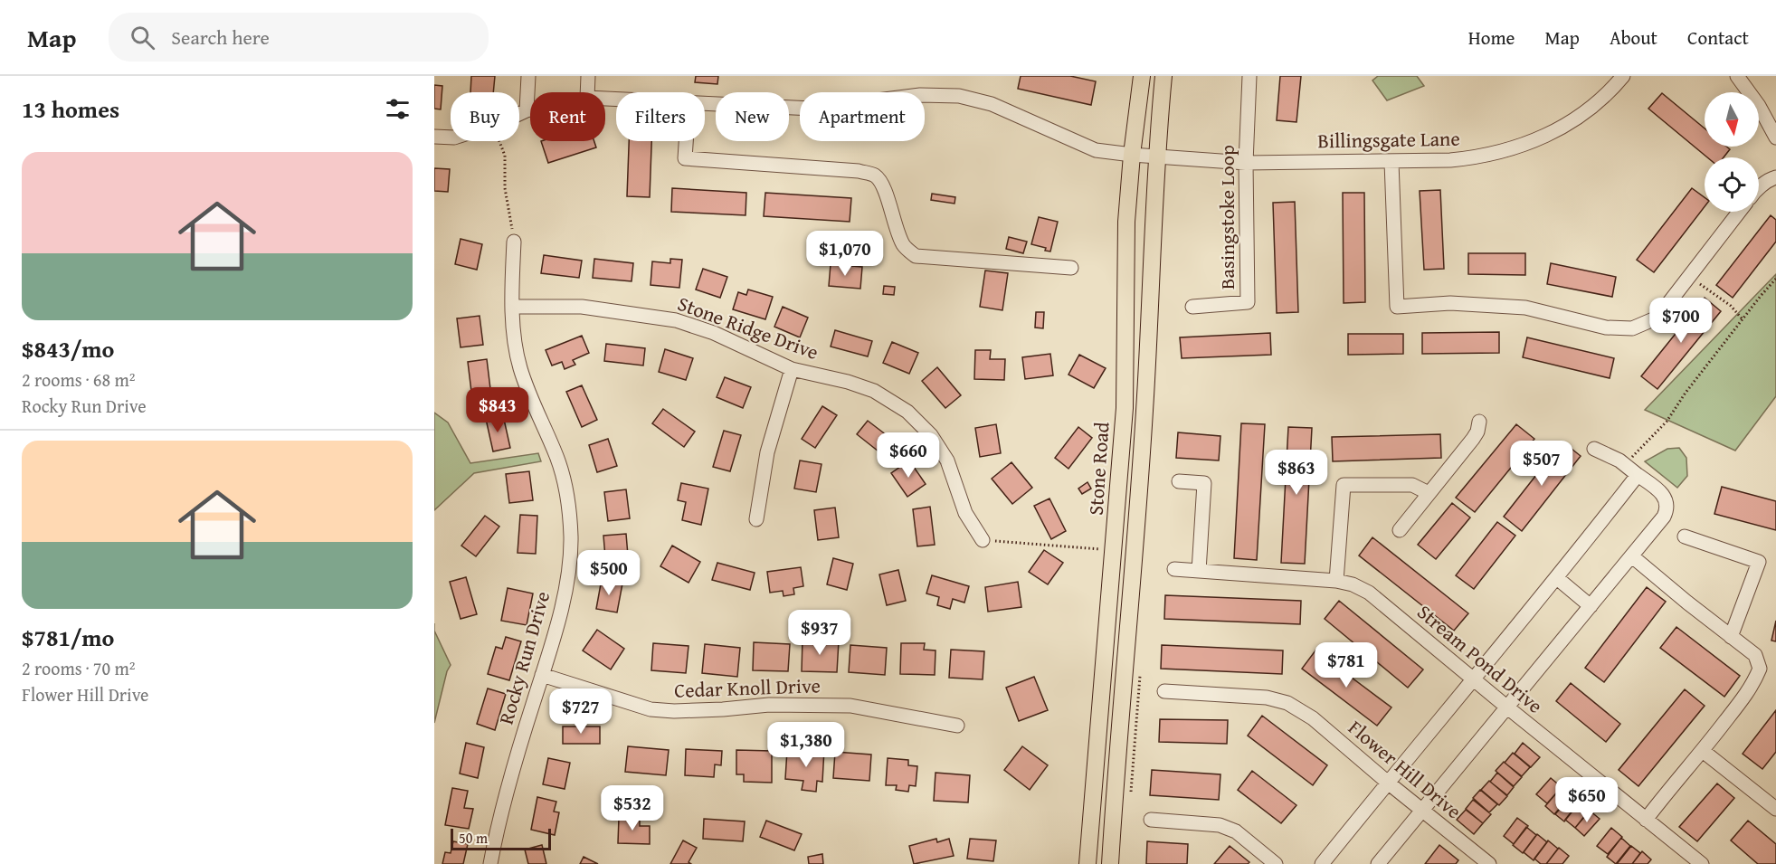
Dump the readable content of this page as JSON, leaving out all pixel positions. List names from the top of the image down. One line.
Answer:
{"streets":{"main road":["Stone Road"],"street":["Billingsgate Lane","Basingstoke Loop","Stone Ridge Drive","Rocky Run Drive","Stream Pond Drive","Cedar Knoll Drive","Flower Hill Drive"]},"crossings":[["Billingsgate Lane","Basingstoke Loop"],["Billingsgate Lane","Stone Road"],["Stone Ridge Drive","Rocky Run Drive"],["Rocky Run Drive","Cedar Knoll Drive"]],"scale_bar":"50 m","north":"bottom","page":{"header":"Map","search":"Search here","nav":["Home","Map","About","Contact"],"heading":"13 homes","chip":["Buy","Rent","Filters","New","Apartment"],"list":[{"name":"$843/mo","note":"2 rooms · 68 m² · Rocky Run Drive"},{"name":"$781/mo","note":"2 rooms · 70 m² · Flower Hill Drive"}],"price":["$1,070","$700","$843","$660","$507","$863","$500","$937","$781","$727","$1,380","$650","$532"],"scale":"50 m"}}
